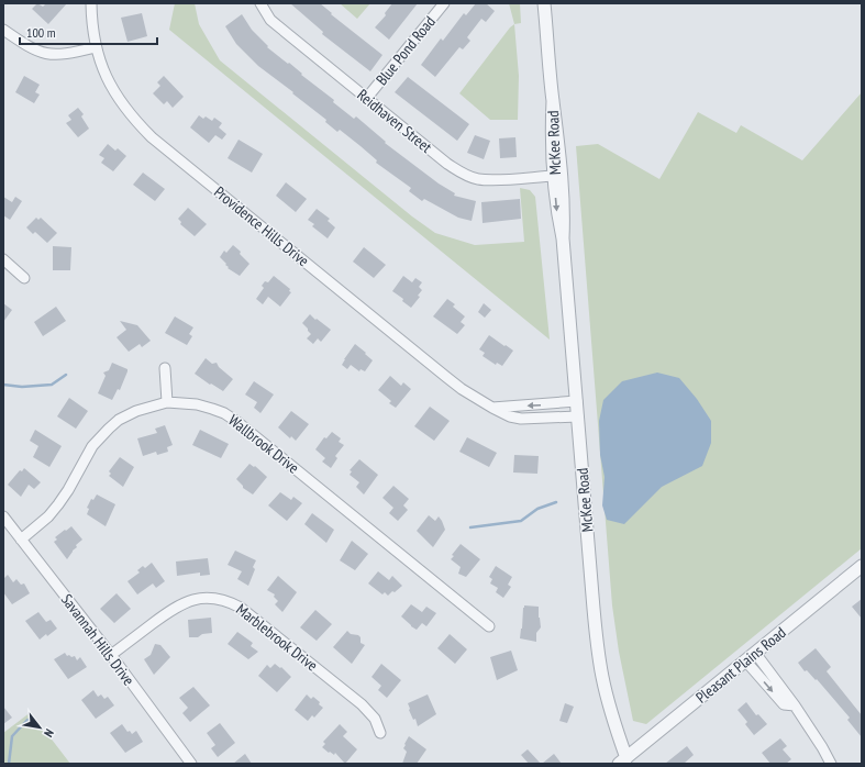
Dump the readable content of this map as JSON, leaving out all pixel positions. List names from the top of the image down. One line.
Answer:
{"streets":{"street":["Blue Pond Road","Reidhaven Street","McKee Road","Providence Hills Drive","Wallbrook Drive","Marblebrook Drive","Savannah Hills Drive","Pleasant Plains Road"]},"crossings":[["Blue Pond Road","Reidhaven Street"],["Reidhaven Street","McKee Road"],["McKee Road","Providence Hills Drive"],["McKee Road","Pleasant Plains Road"],["Wallbrook Drive","Savannah Hills Drive"],["Marblebrook Drive","Savannah Hills Drive"]],"scale_bar":"100 m","north":"bottom right"}
